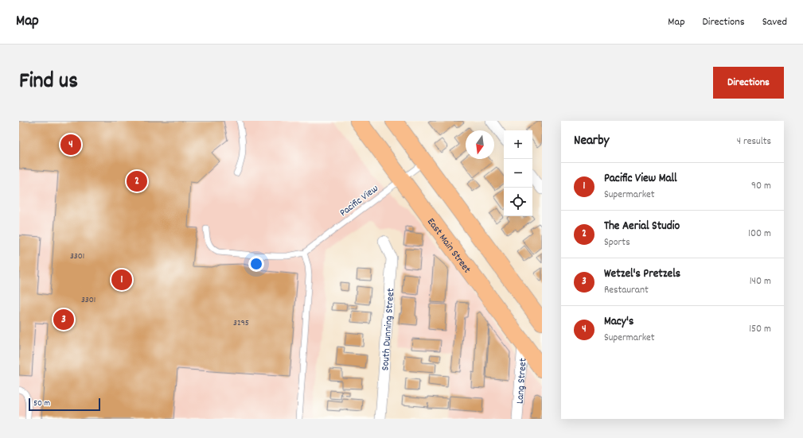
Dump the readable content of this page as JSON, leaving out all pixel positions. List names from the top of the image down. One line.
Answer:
{"streets":{"main road":["East Main Street"],"street":["South Dunning Street","Lang Street"],"lane":["Pacific View"]},"crossings":[["Pacific View","East Main Street"],["East Main Street","Lang Street"]],"house_numbers":["3301","3301","3295"],"scale_bar":"50 m","north":"bottom","page":{"header":"Map","nav":["Map","Directions","Saved"],"title":"Find us","buttons":"Directions","heading":["Nearby","4 results"],"map_buttons":["+","−"],"pins":["4","2","1","3"],"list":[{"mark":"1","name":"Pacific View Mall","note":"Supermarket","value":"90 m"},{"mark":"2","name":"The Aerial Studio","note":"Sports","value":"100 m"},{"mark":"3","name":"Wetzel's Pretzels","note":"Restaurant","value":"140 m"},{"mark":"4","name":"Macy's","note":"Supermarket","value":"150 m"}],"scale":"50 m"}}
